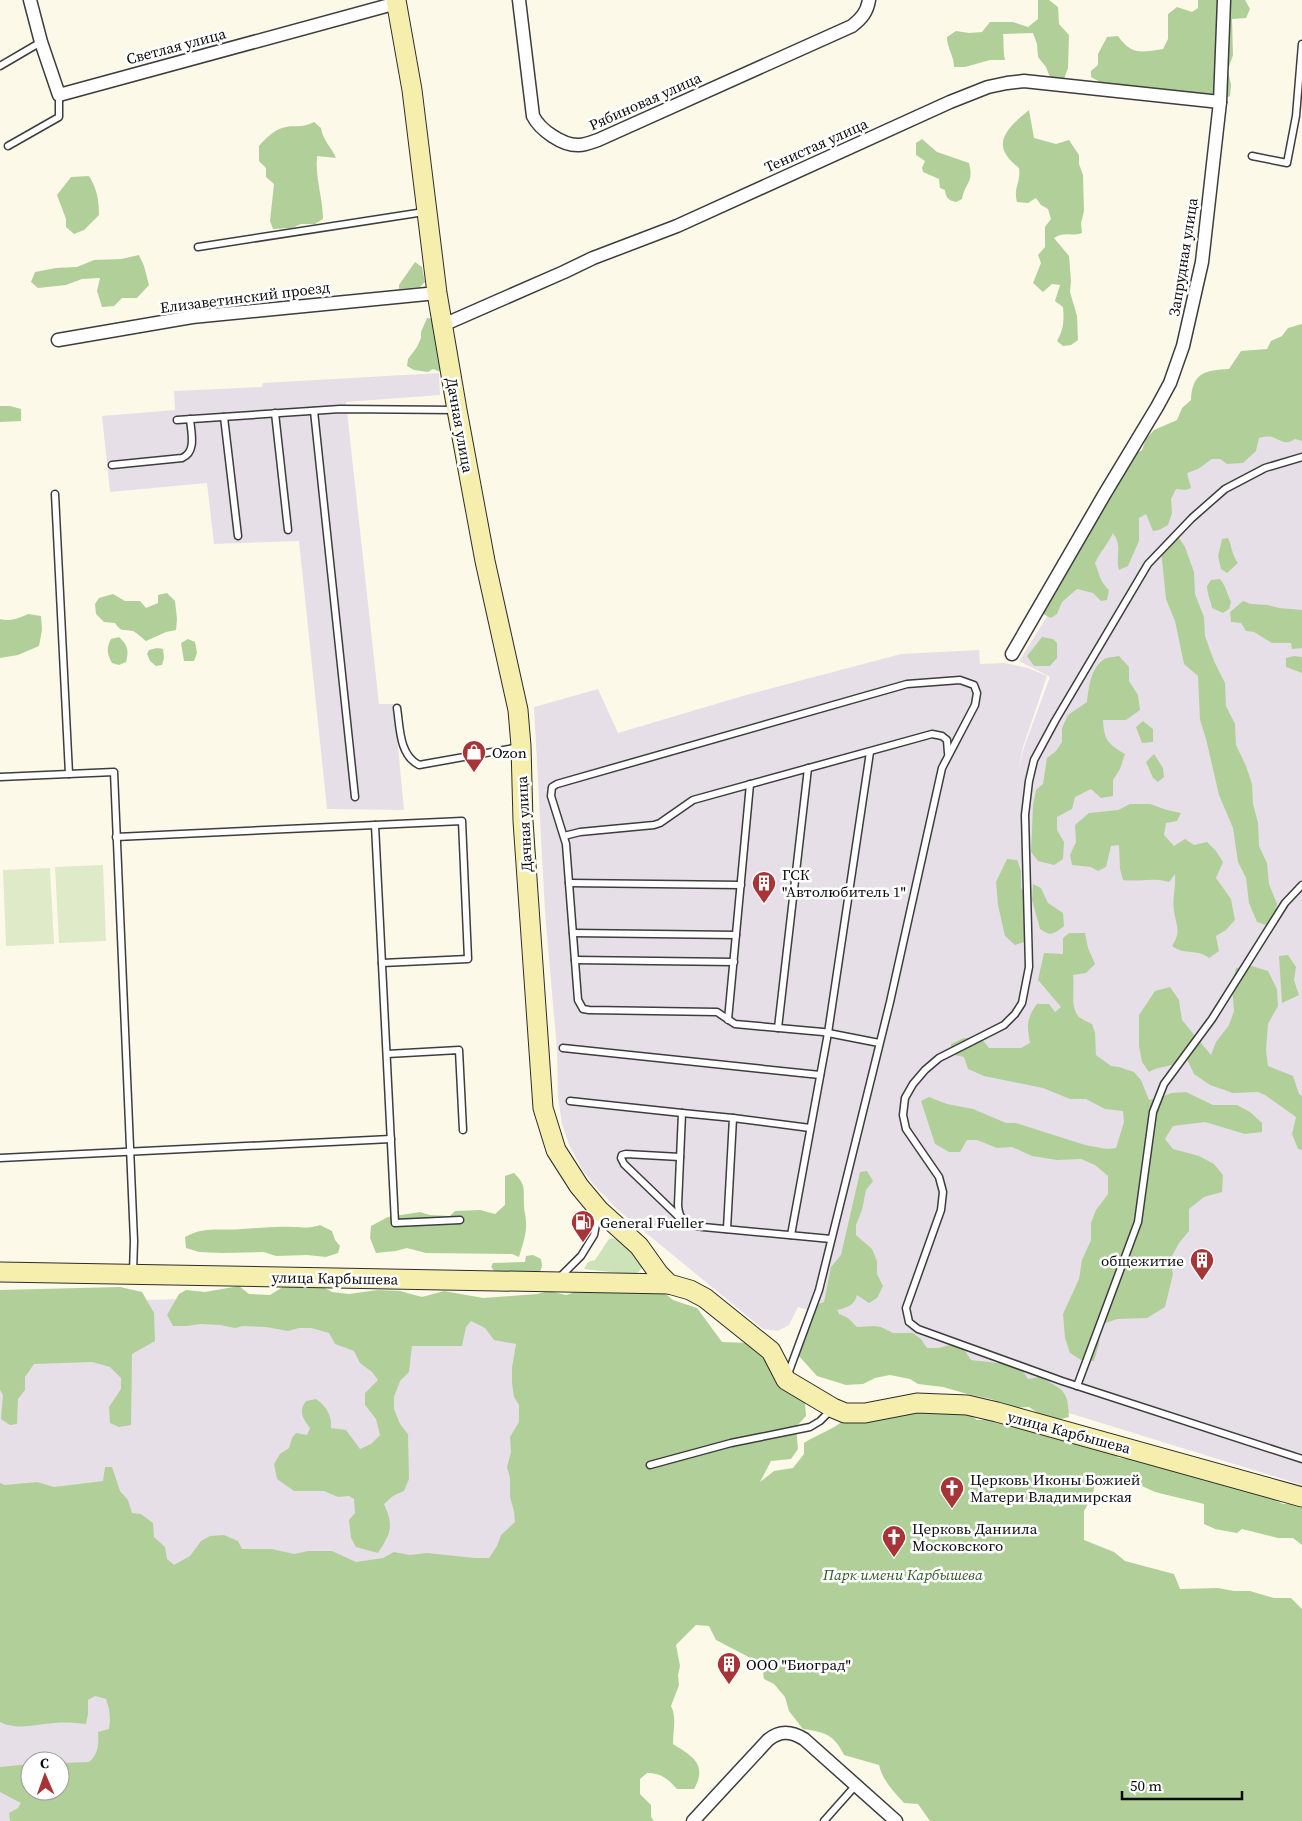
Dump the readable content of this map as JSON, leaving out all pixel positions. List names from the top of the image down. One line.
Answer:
{"streets":{"street":["Светлая улица","Рябиновая улица","Тенистая улица","Запрудная улица","Елизаветинский проезд","Дачная улица","улица Карбышева"]},"crossings":[["Светлая улица","Дачная улица"],["Тенистая улица","Запрудная улица"],["Тенистая улица","Дачная улица"],["Елизаветинский проезд","Дачная улица"],["Дачная улица","улица Карбышева"]],"parks":["Парк имени Карбышева"],"places":{"shop":["Ozon"],"building":["ГСК \"Автолюбитель 1\"","общежитие","ООО \"Биоград\""],"fuel station":["General Fueller"],"church":["Церковь Иконы Божией Матери Владимирская","Церковь Даниила Московского"]},"scale_bar":"50 m","north":"top"}
